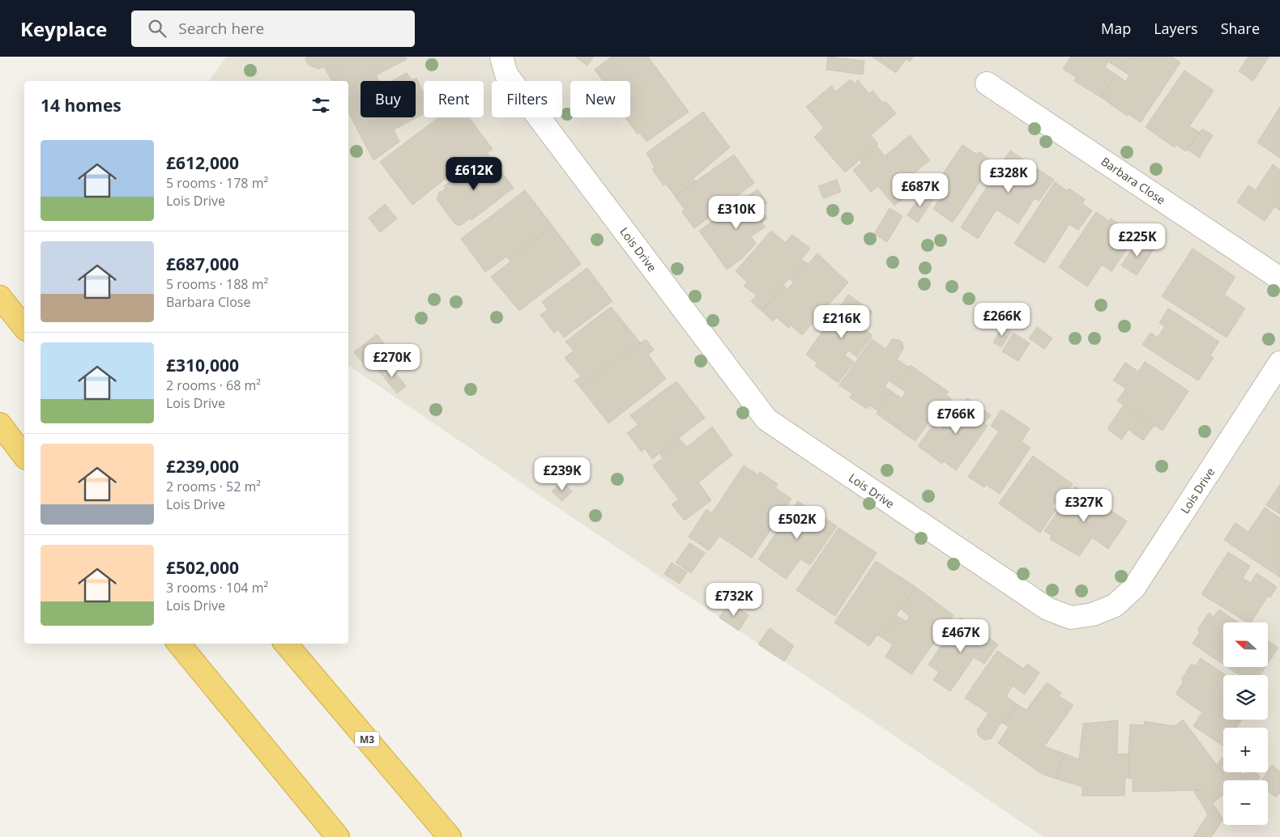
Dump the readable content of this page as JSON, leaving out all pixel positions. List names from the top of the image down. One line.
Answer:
{"streets":{"highway":["M3"],"street":["Barbara Close","Lois Drive"]},"north":"left","page":{"header":"Keyplace","search":"Search here","nav":["Map","Layers","Share"],"chip":["Buy","Rent","Filters","New"],"heading":"14 homes","list":[{"name":"£612,000","note":"5 rooms · 178 m² · Lois Drive"},{"name":"£687,000","note":"5 rooms · 188 m² · Barbara Close"},{"name":"£310,000","note":"2 rooms · 68 m² · Lois Drive"},{"name":"£239,000","note":"2 rooms · 52 m² · Lois Drive"},{"name":"£502,000","note":"3 rooms · 104 m² · Lois Drive"}],"price":["£612K","£328K","£687K","£310K","£225K","£266K","£216K","£270K","£766K","£239K","£327K","£502K","£732K","£467K"],"map_buttons":["+","−"]}}
